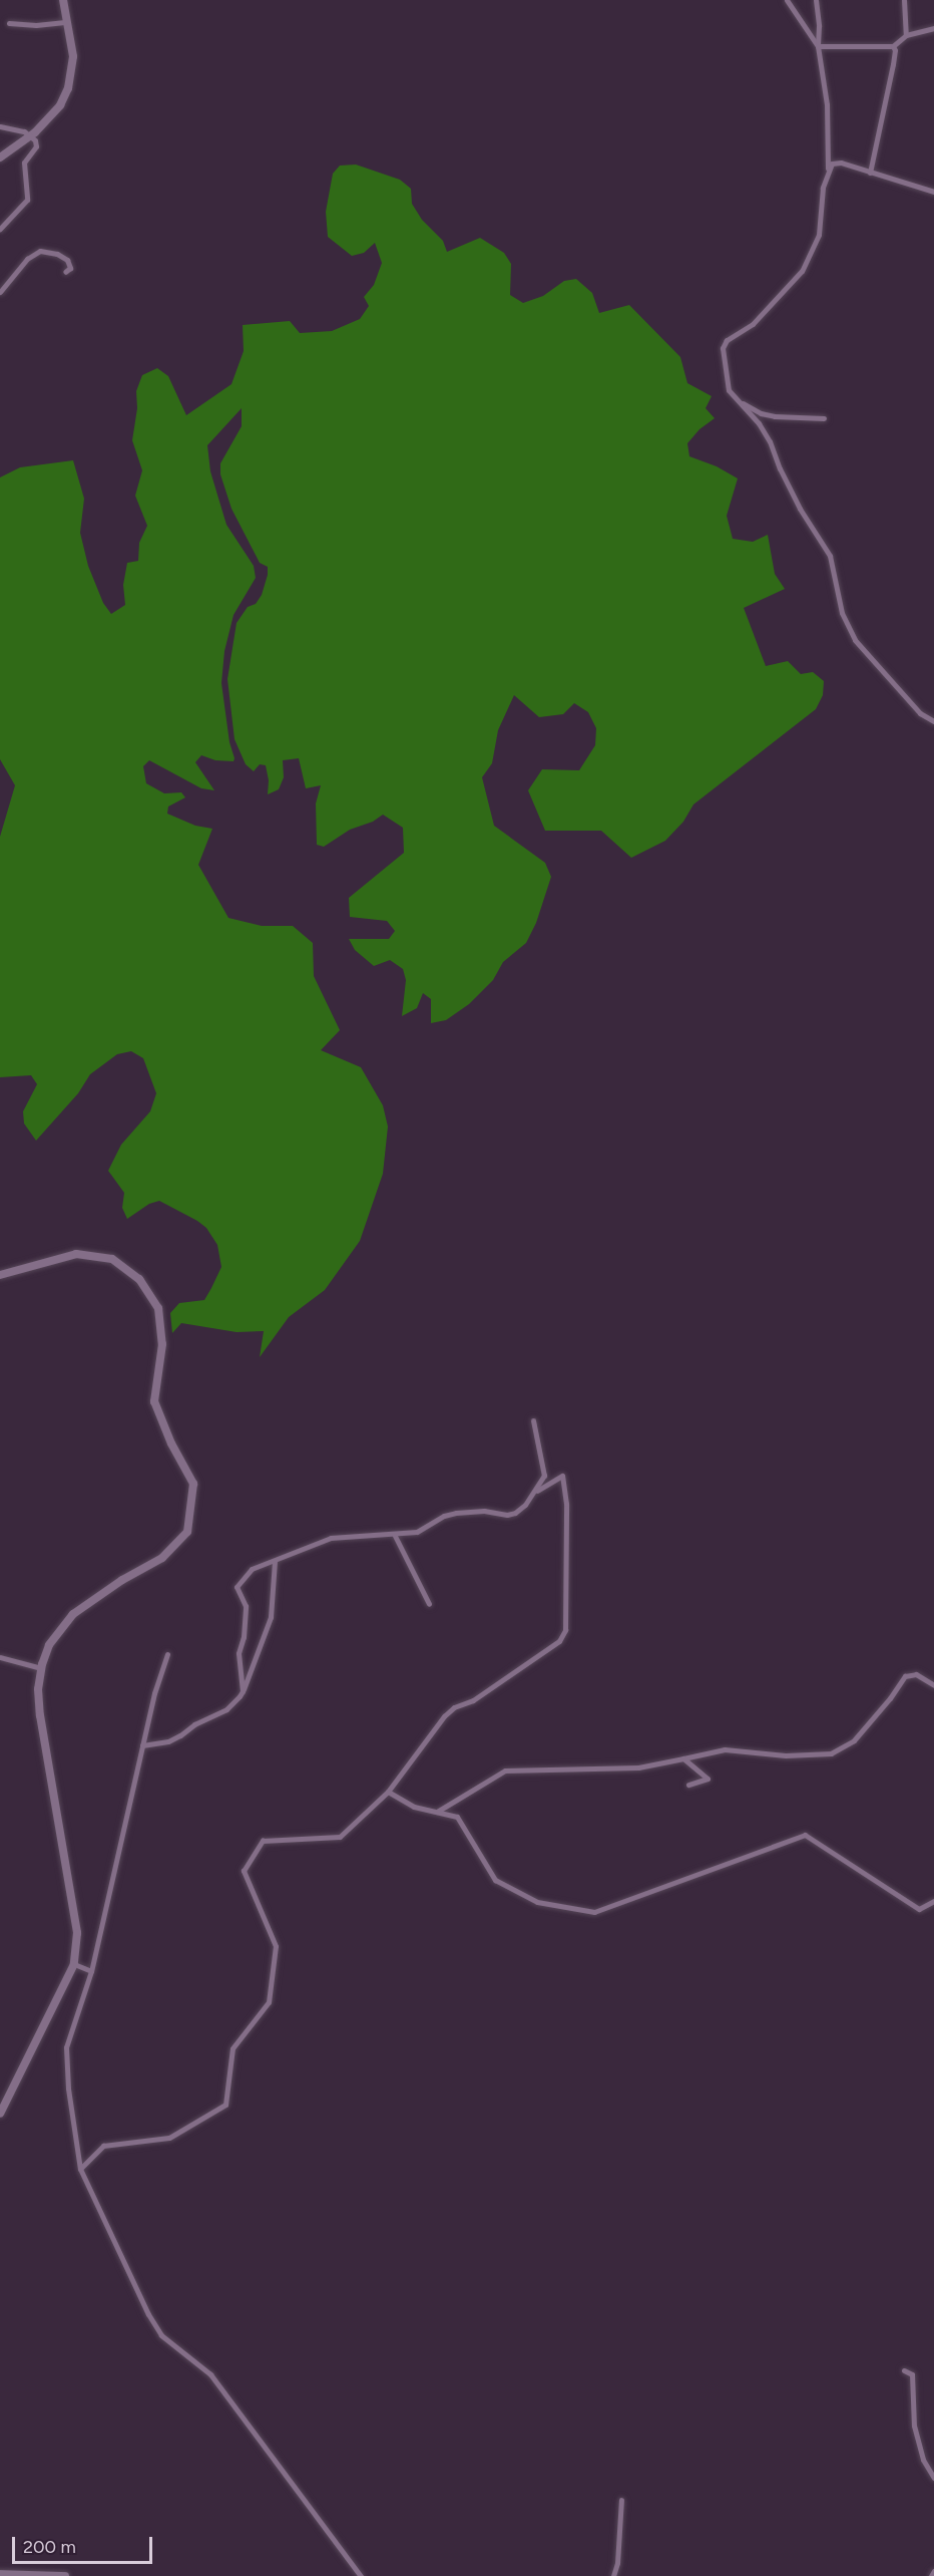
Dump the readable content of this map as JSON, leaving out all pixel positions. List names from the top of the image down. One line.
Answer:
{"scale_bar":"200 m"}
